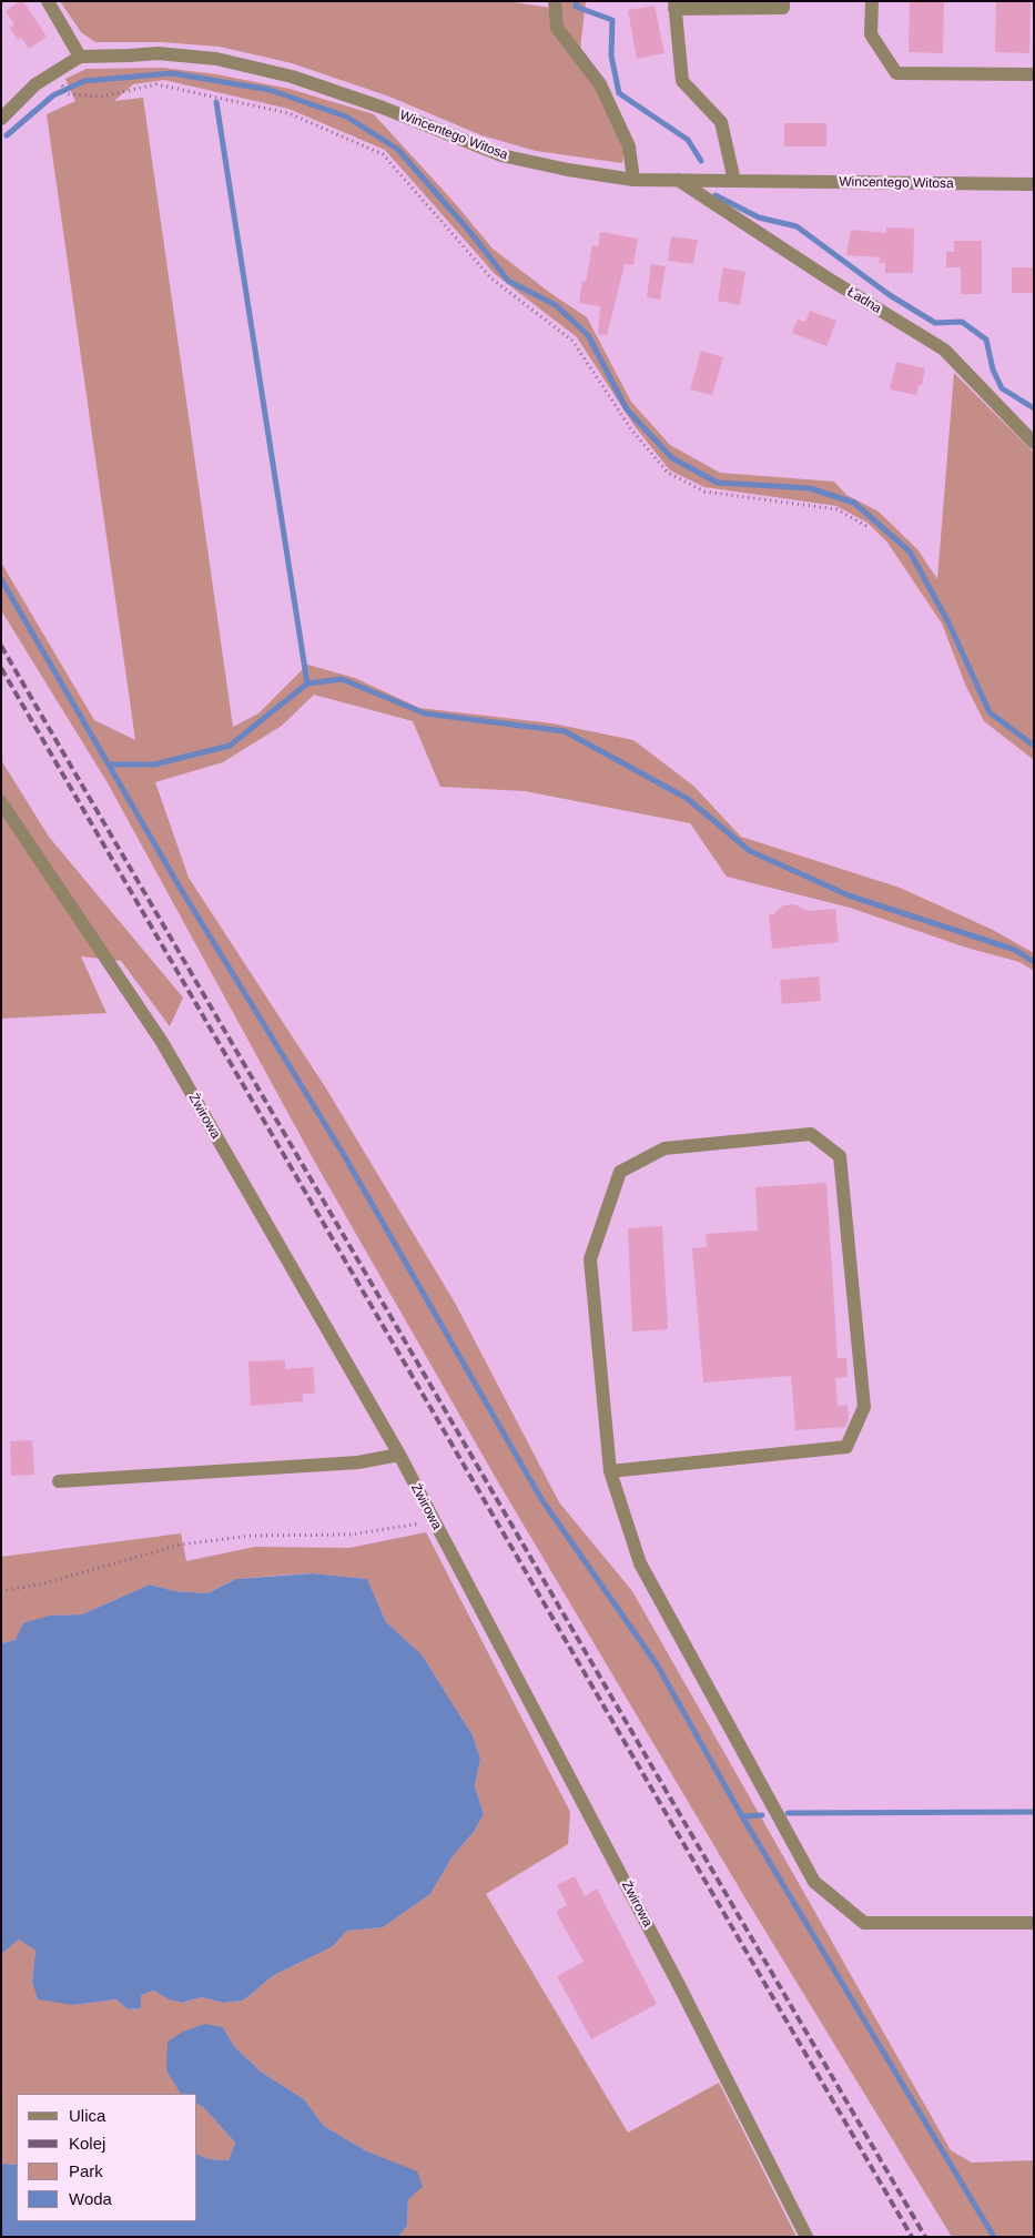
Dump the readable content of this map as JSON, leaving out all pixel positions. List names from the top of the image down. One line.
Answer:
{"streets":{"street":["Wincentego Witosa","Ładna","Żwirowa"]},"crossings":[["Wincentego Witosa","Ładna"]],"legend":["Ulica","Kolej","Park","Woda"]}
